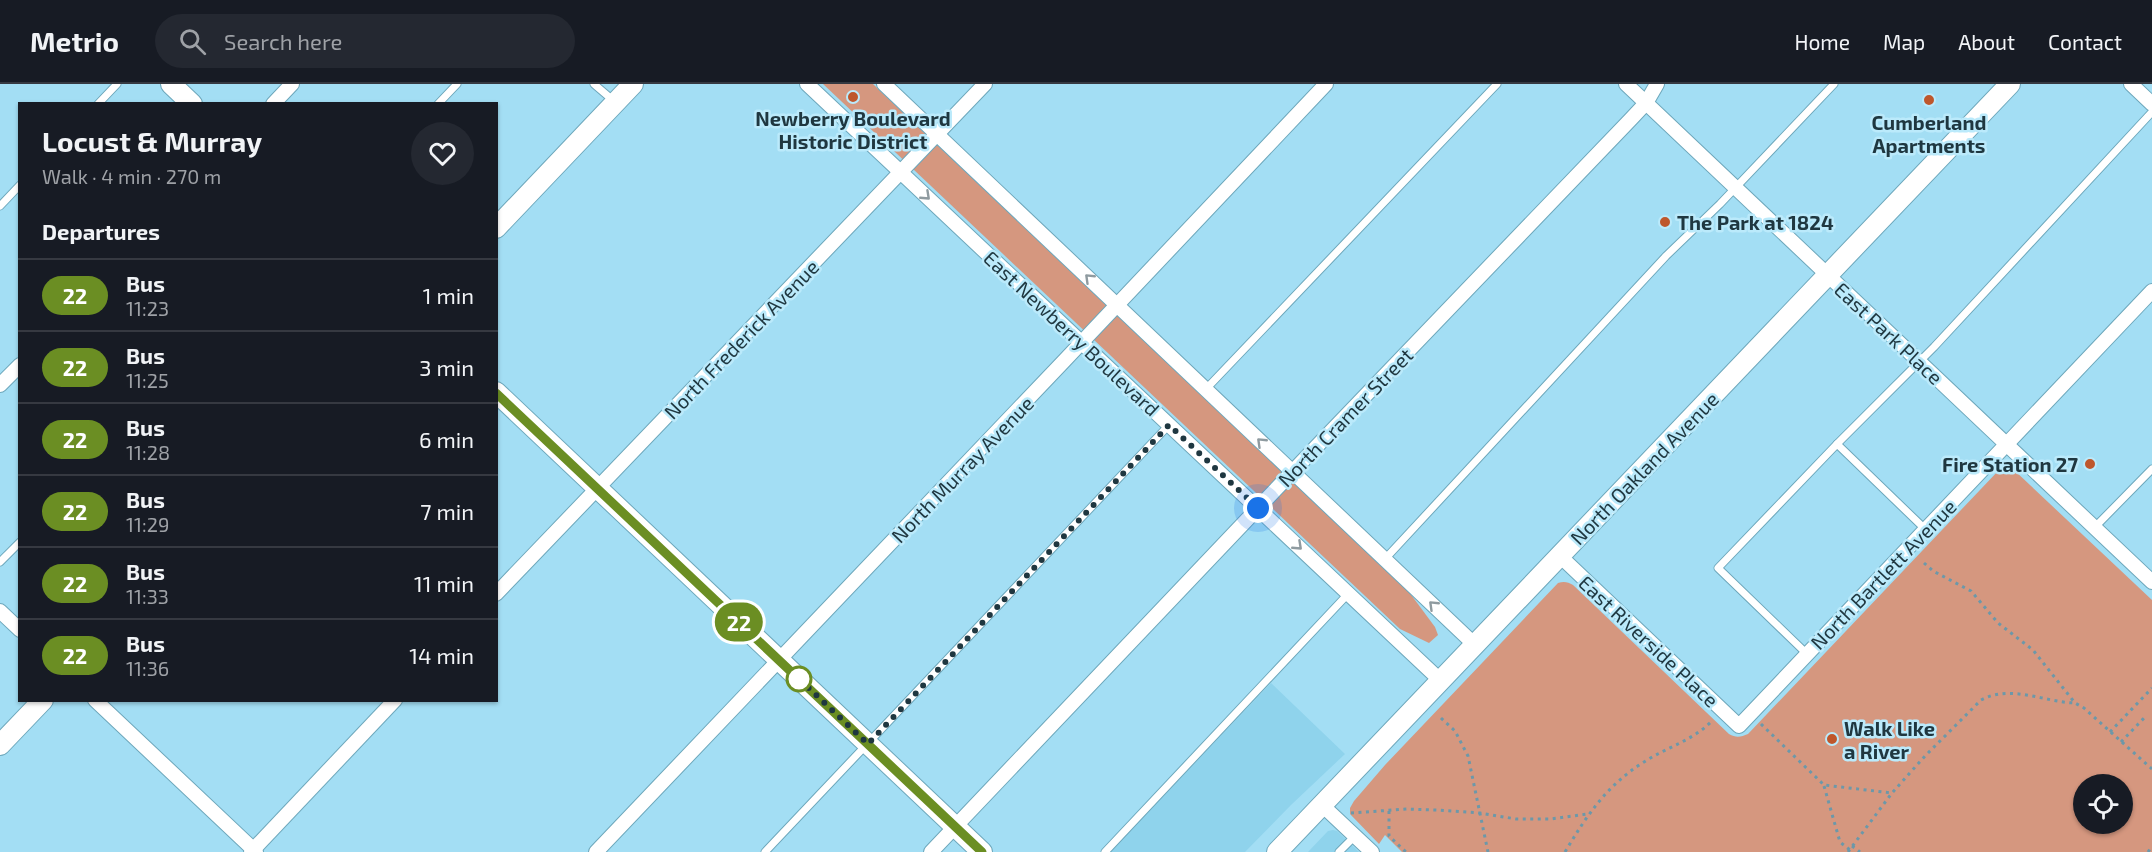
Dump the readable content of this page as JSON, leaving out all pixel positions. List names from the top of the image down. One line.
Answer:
{"streets":{"main road":["North Oakland Avenue"],"street":["East Newberry Boulevard","East Park Place","North Frederick Avenue","North Cramer Street","North Murray Avenue","North Bartlett Avenue","East Riverside Place"]},"crossings":[["East Newberry Boulevard","North Frederick Avenue"],["East Newberry Boulevard","North Cramer Street"],["East Newberry Boulevard","North Oakland Avenue"],["East Newberry Boulevard","North Murray Avenue"],["East Park Place","North Cramer Street"],["East Park Place","North Oakland Avenue"],["East Park Place","North Bartlett Avenue"],["North Oakland Avenue","East Riverside Place"],["North Bartlett Avenue","East Riverside Place"]],"places":["Newberry Boulevard Historic District","Cumberland Apartments","The Park at 1824","Fire Station 27","Walk Like a River"],"lines":["bus line 22"],"page":{"header":"Metrio","search":"Search here","nav":["Home","Map","About","Contact"],"on_map":"22","heading":[["Locust & Murray","Walk · 4 min · 270 m"],"Departures"],"list":[{"mark":"22","name":"Bus","note":"11:23","value":"1 min"},{"mark":"22","name":"Bus","note":"11:25","value":"3 min"},{"mark":"22","name":"Bus","note":"11:28","value":"6 min"},{"mark":"22","name":"Bus","note":"11:29","value":"7 min"},{"mark":"22","name":"Bus","note":"11:33","value":"11 min"},{"mark":"22","name":"Bus","note":"11:36","value":"14 min"}]}}
